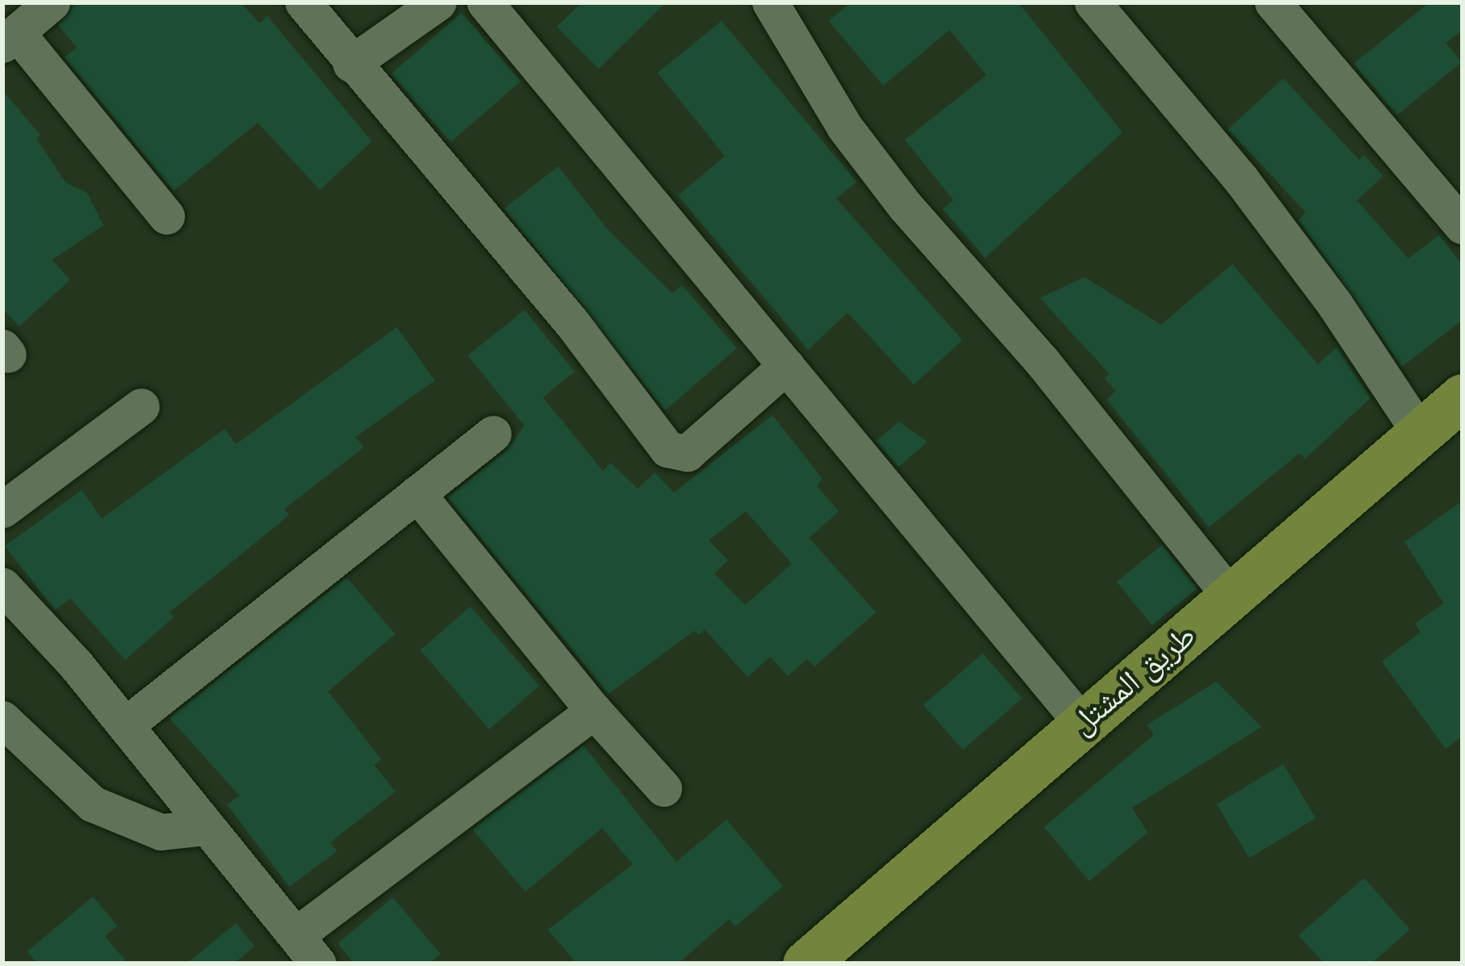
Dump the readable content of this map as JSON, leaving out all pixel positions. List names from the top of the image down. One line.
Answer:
{"streets":{"main road":["طريق المشتل"]}}
